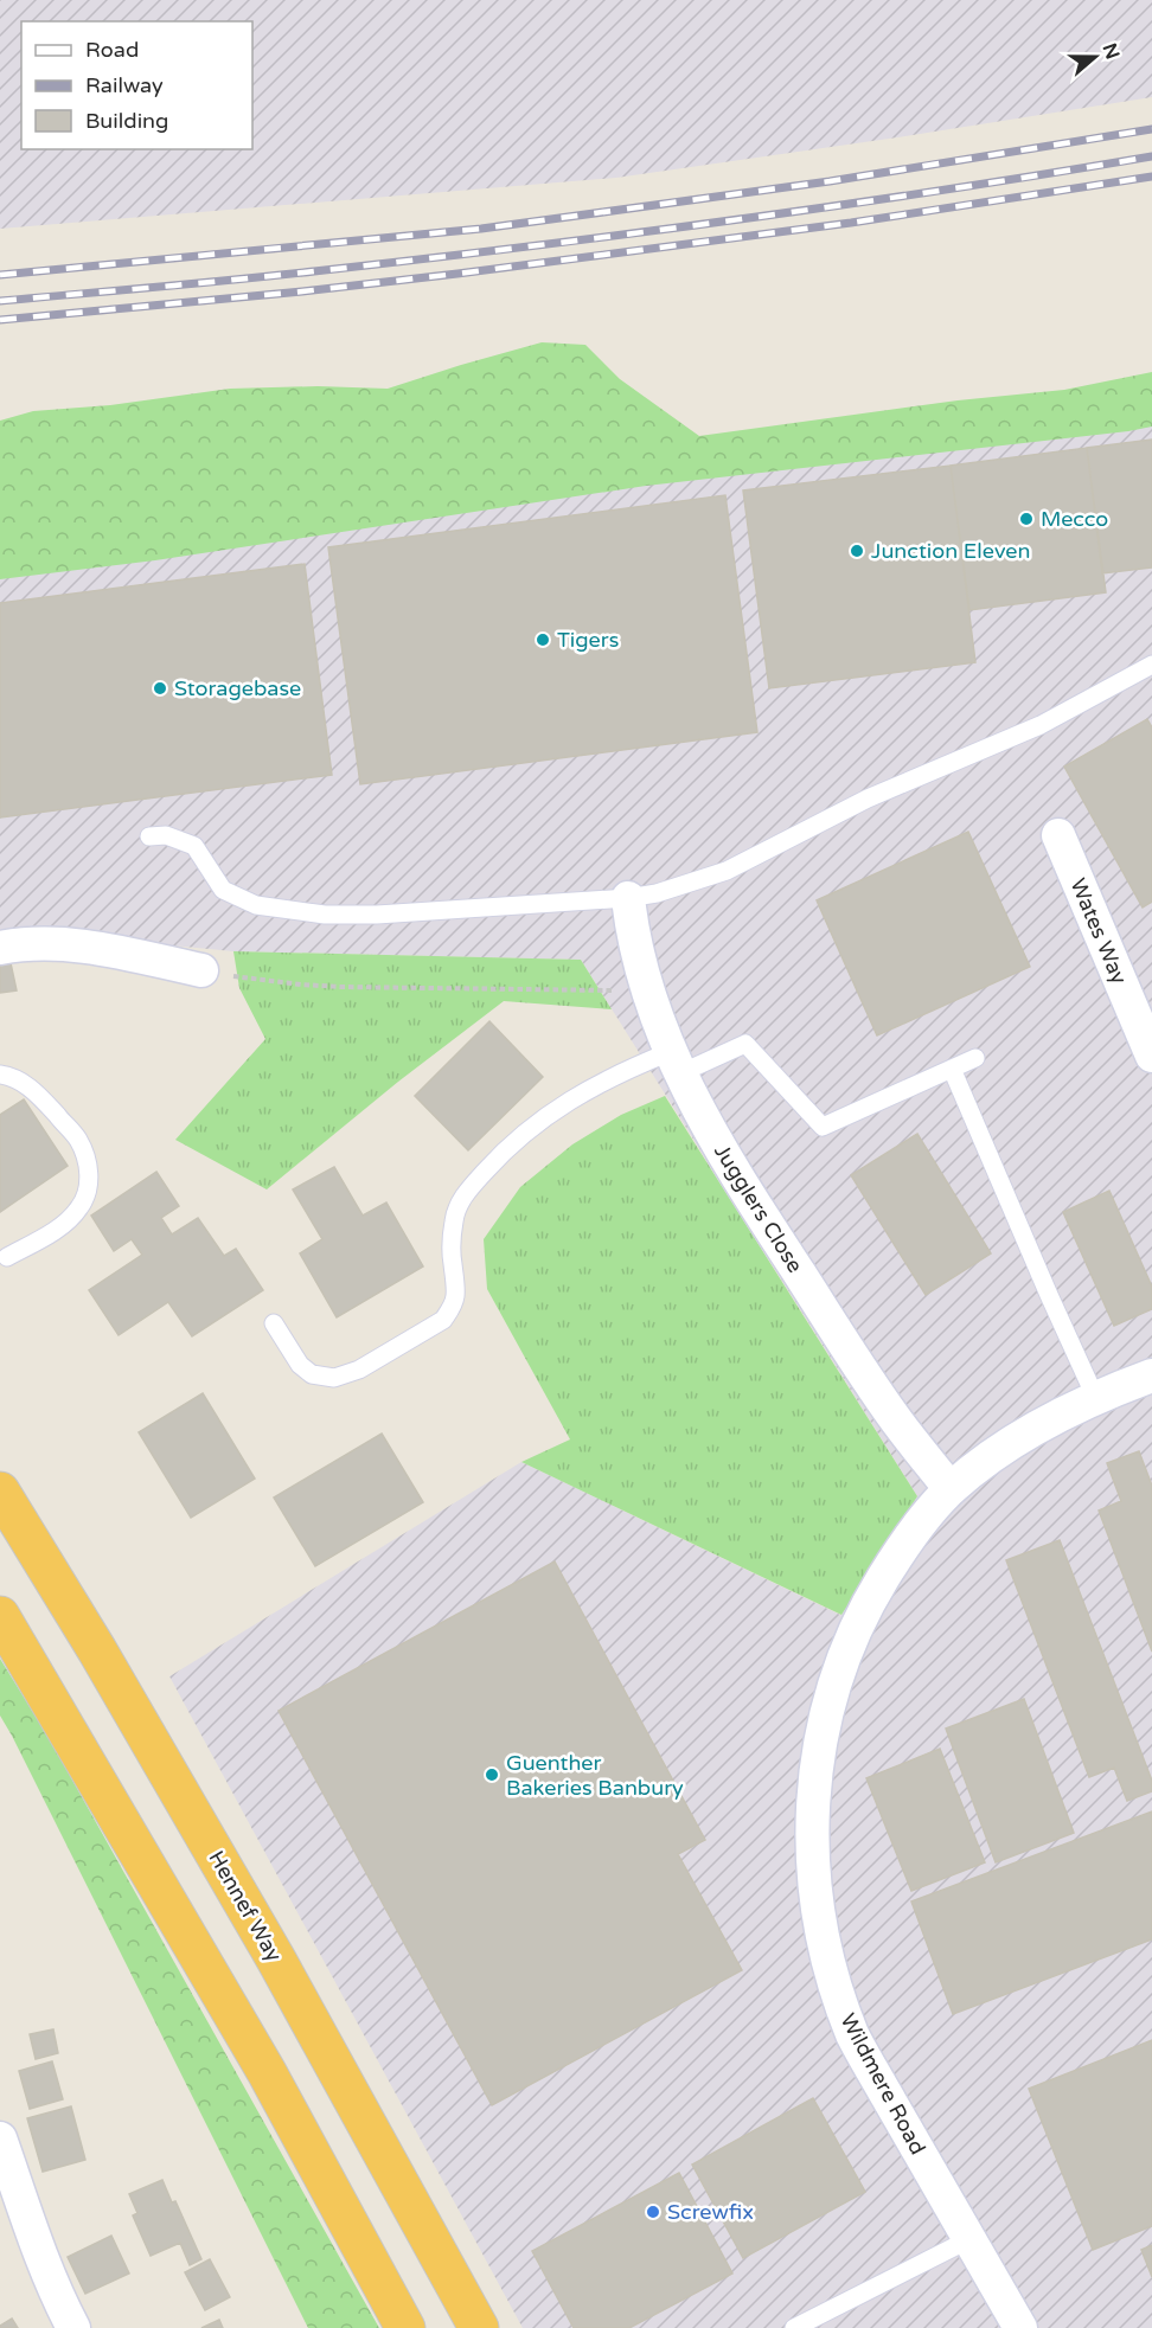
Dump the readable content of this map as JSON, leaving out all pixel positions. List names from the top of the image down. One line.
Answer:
{"streets":{"highway":["Hennef Way"],"street":["Wates Way","Jugglers Close","Wildmere Road"]},"crossings":[["Jugglers Close","Wildmere Road"]],"places":["Mecco","Junction Eleven","Tigers","Storagebase","Guenther Bakeries Banbury","Screwfix"],"legend":["Road","Railway","Building"],"north":"right"}
